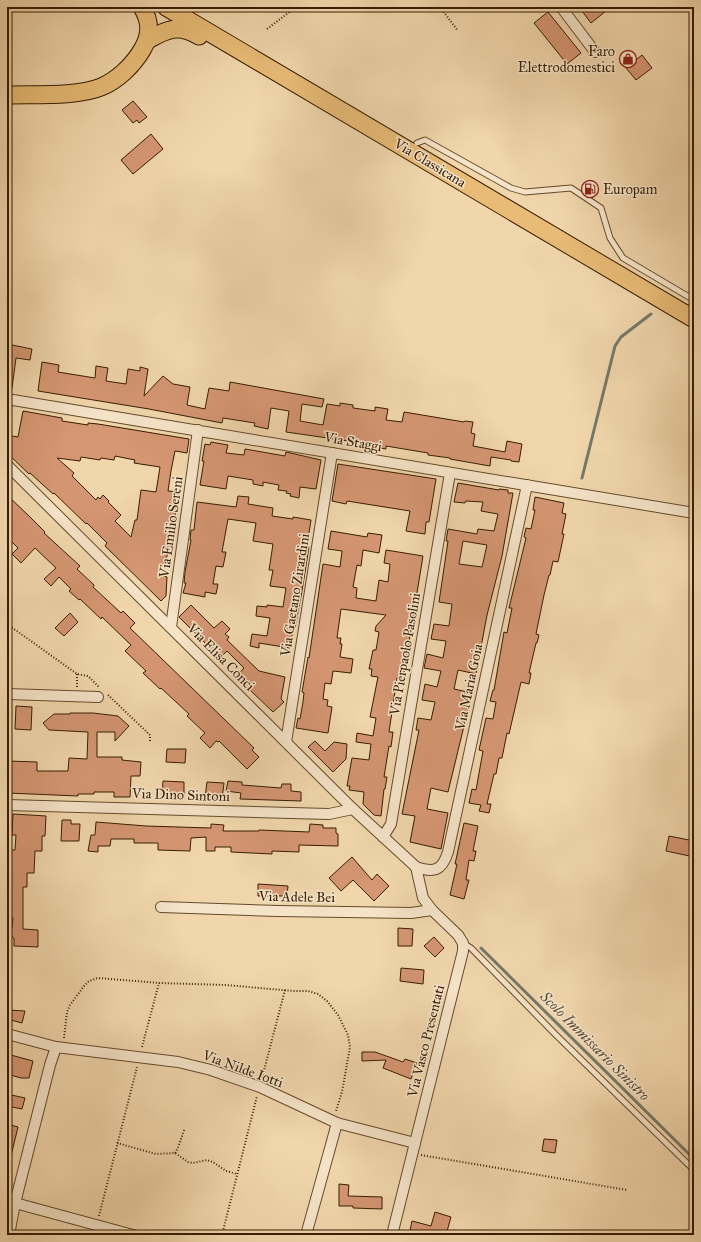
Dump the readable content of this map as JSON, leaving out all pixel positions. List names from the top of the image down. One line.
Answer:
{"streets":{"highway":["Via Classicana"],"street":["Via Staggi","Via Emilio Sereni","Via Gaetano Zirardini","Via Pierpaolo Pasolini","Via Elisa Conci","Via Maria Goia","Via Dino Sintoni","Via Adele Bei","Via Vasco Presentati","Via Nilde Iotti"]},"crossings":[["Via Staggi","Via Emilio Sereni"],["Via Staggi","Via Gaetano Zirardini"],["Via Staggi","Via Pierpaolo Pasolini"],["Via Staggi","Via Maria Goia"],["Via Emilio Sereni","Via Elisa Conci"],["Via Gaetano Zirardini","Via Elisa Conci"],["Via Pierpaolo Pasolini","Via Elisa Conci"],["Via Elisa Conci","Via Maria Goia"],["Via Elisa Conci","Via Dino Sintoni"],["Via Vasco Presentati","Via Nilde Iotti"]],"water":["Scolo Immissario Sinistro"],"places":{"shop":["Faro Elettrodomestici"],"fuel station":["Europam"]}}
